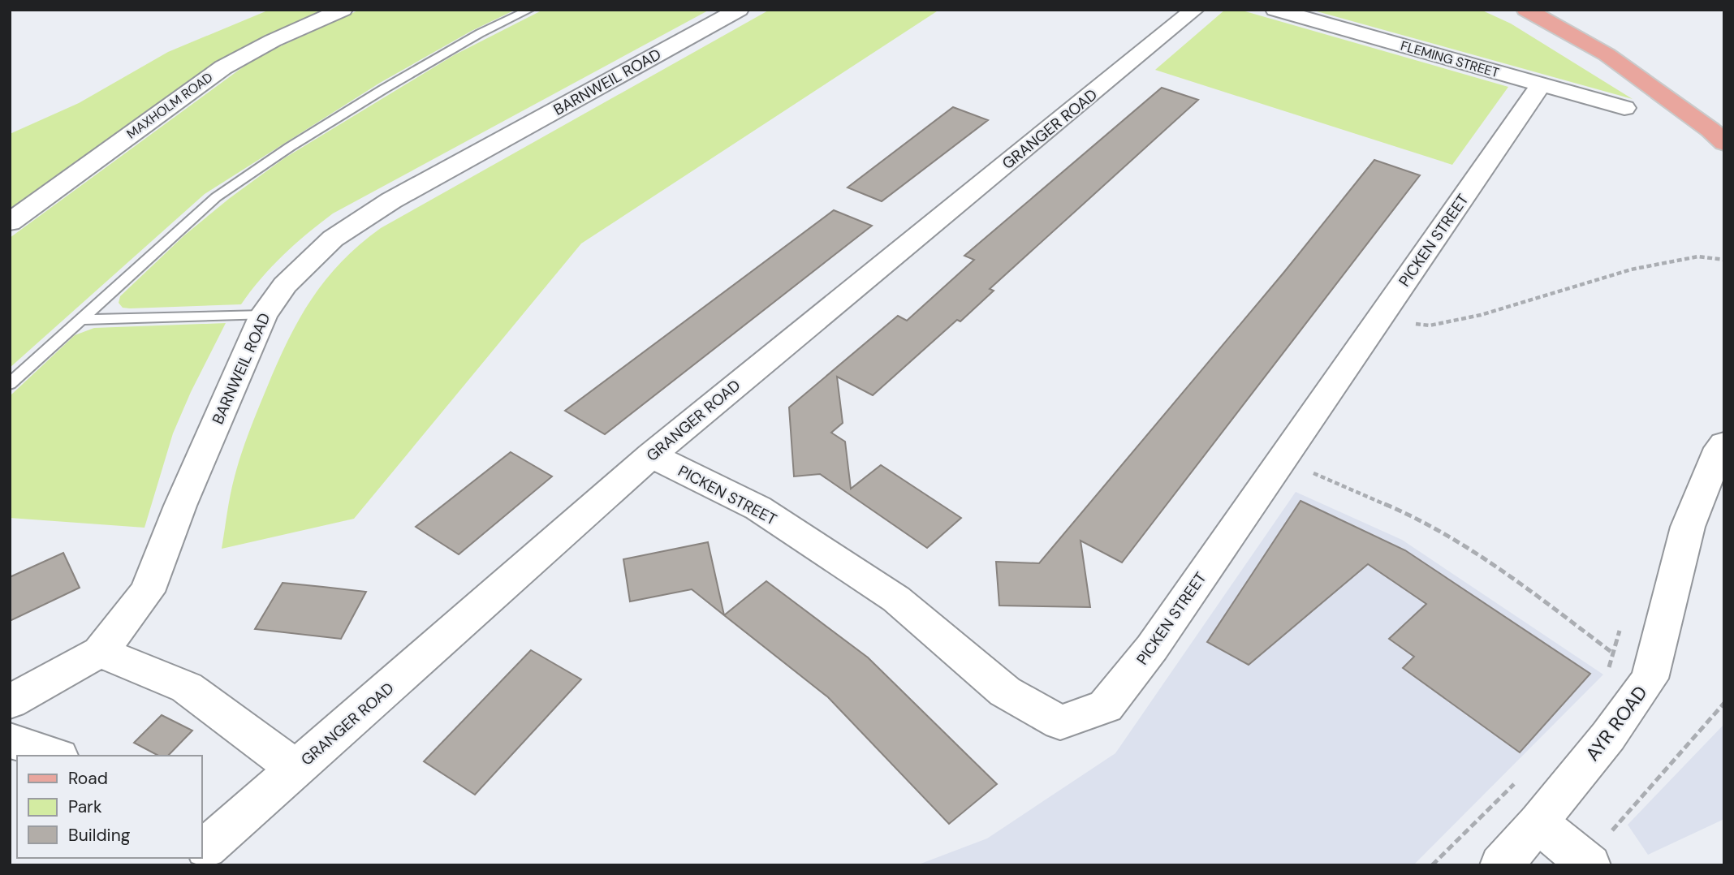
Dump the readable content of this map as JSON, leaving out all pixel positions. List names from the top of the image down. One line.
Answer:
{"streets":{"street":["FLEMING STREET","BARNWEIL ROAD","MAXHOLM ROAD","GRANGER ROAD","PICKEN STREET","AYR ROAD"]},"crossings":[["FLEMING STREET","PICKEN STREET"],["GRANGER ROAD","PICKEN STREET"]],"legend":["Road","Park","Building"]}
